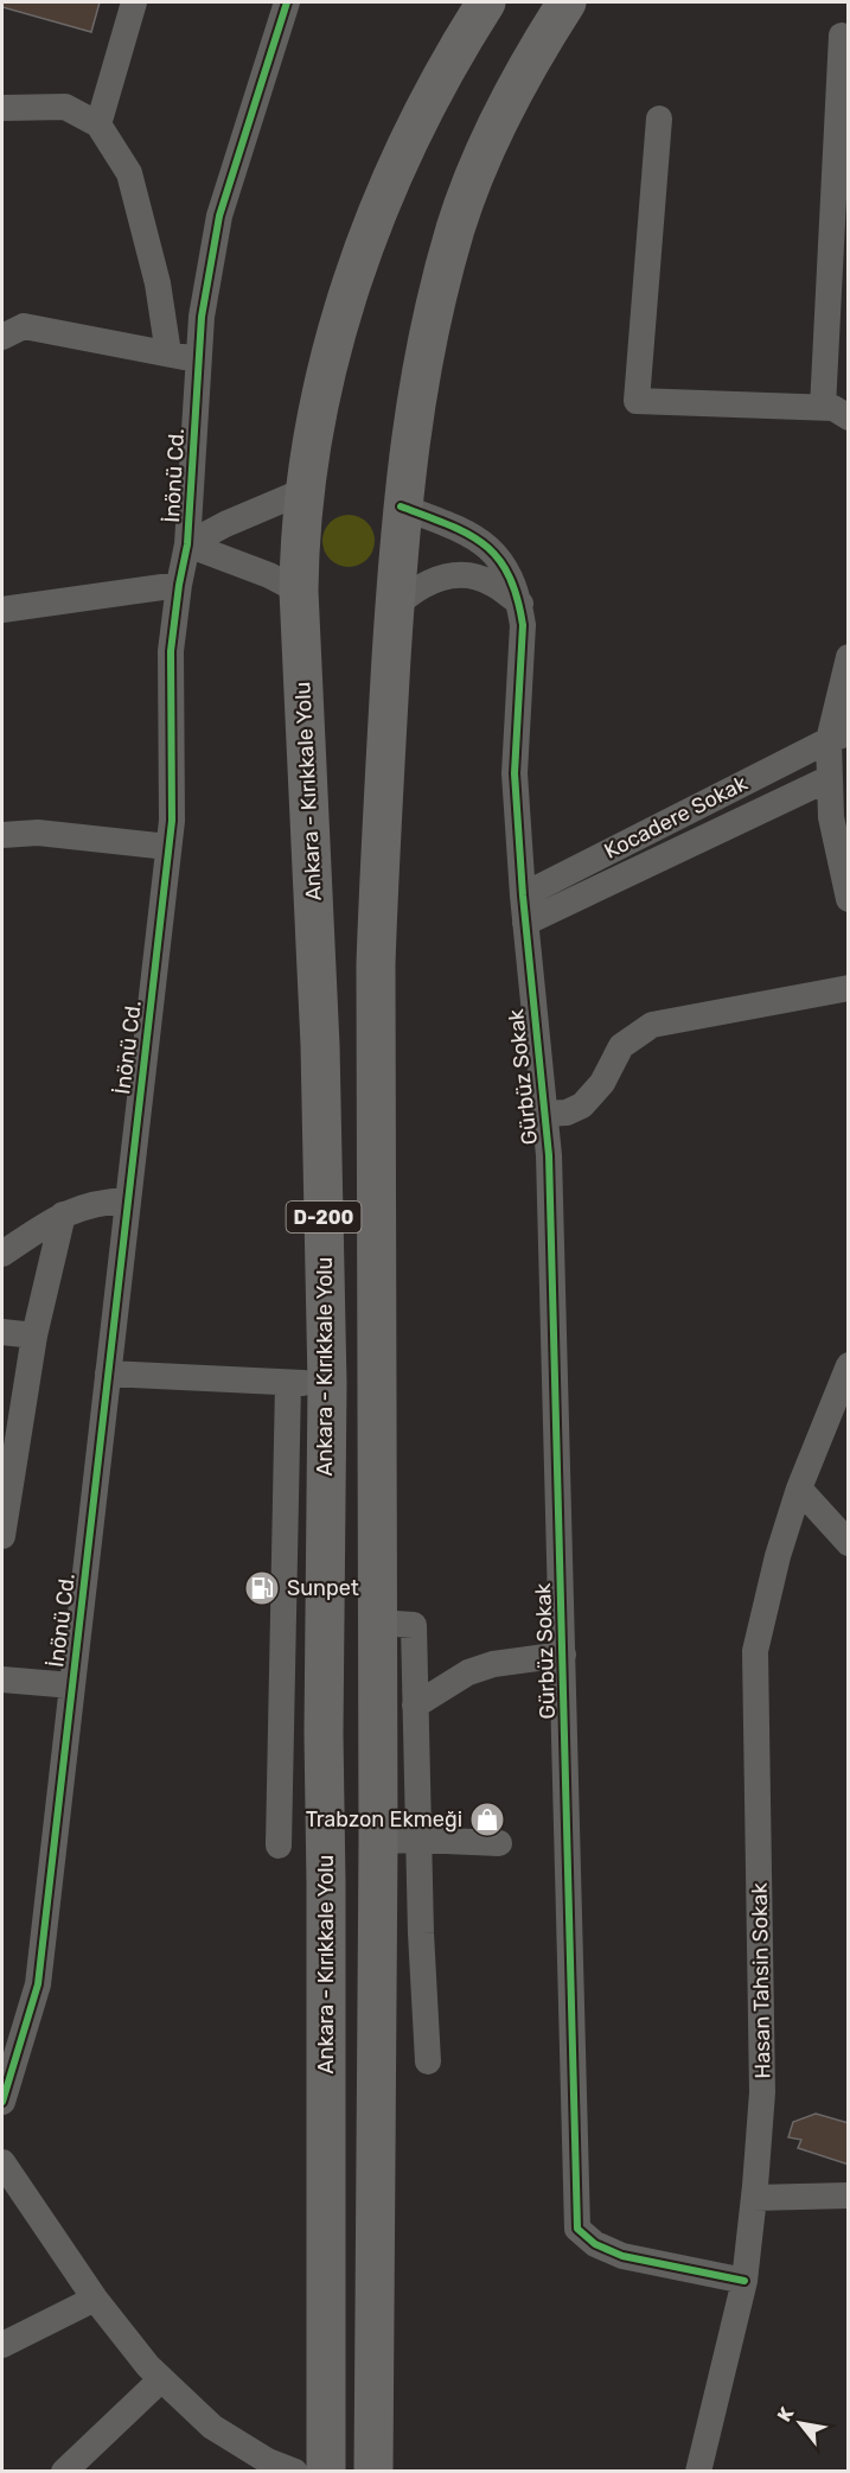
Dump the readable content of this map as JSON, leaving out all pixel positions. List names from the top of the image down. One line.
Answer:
{"streets":{"highway":["Ankara - Kırıkkale Yolu","D-200"],"street":["İnönü Cd.","Kocadere Sokak","Gürbüz Sokak","Hasan Tahsin Sokak"]},"crossings":[["Kocadere Sokak","Gürbüz Sokak"],["Gürbüz Sokak","D-200"],["Gürbüz Sokak","Hasan Tahsin Sokak"]],"places":{"fuel station":["Sunpet"],"shop":["Trabzon Ekmeği"]},"north":"top left"}
